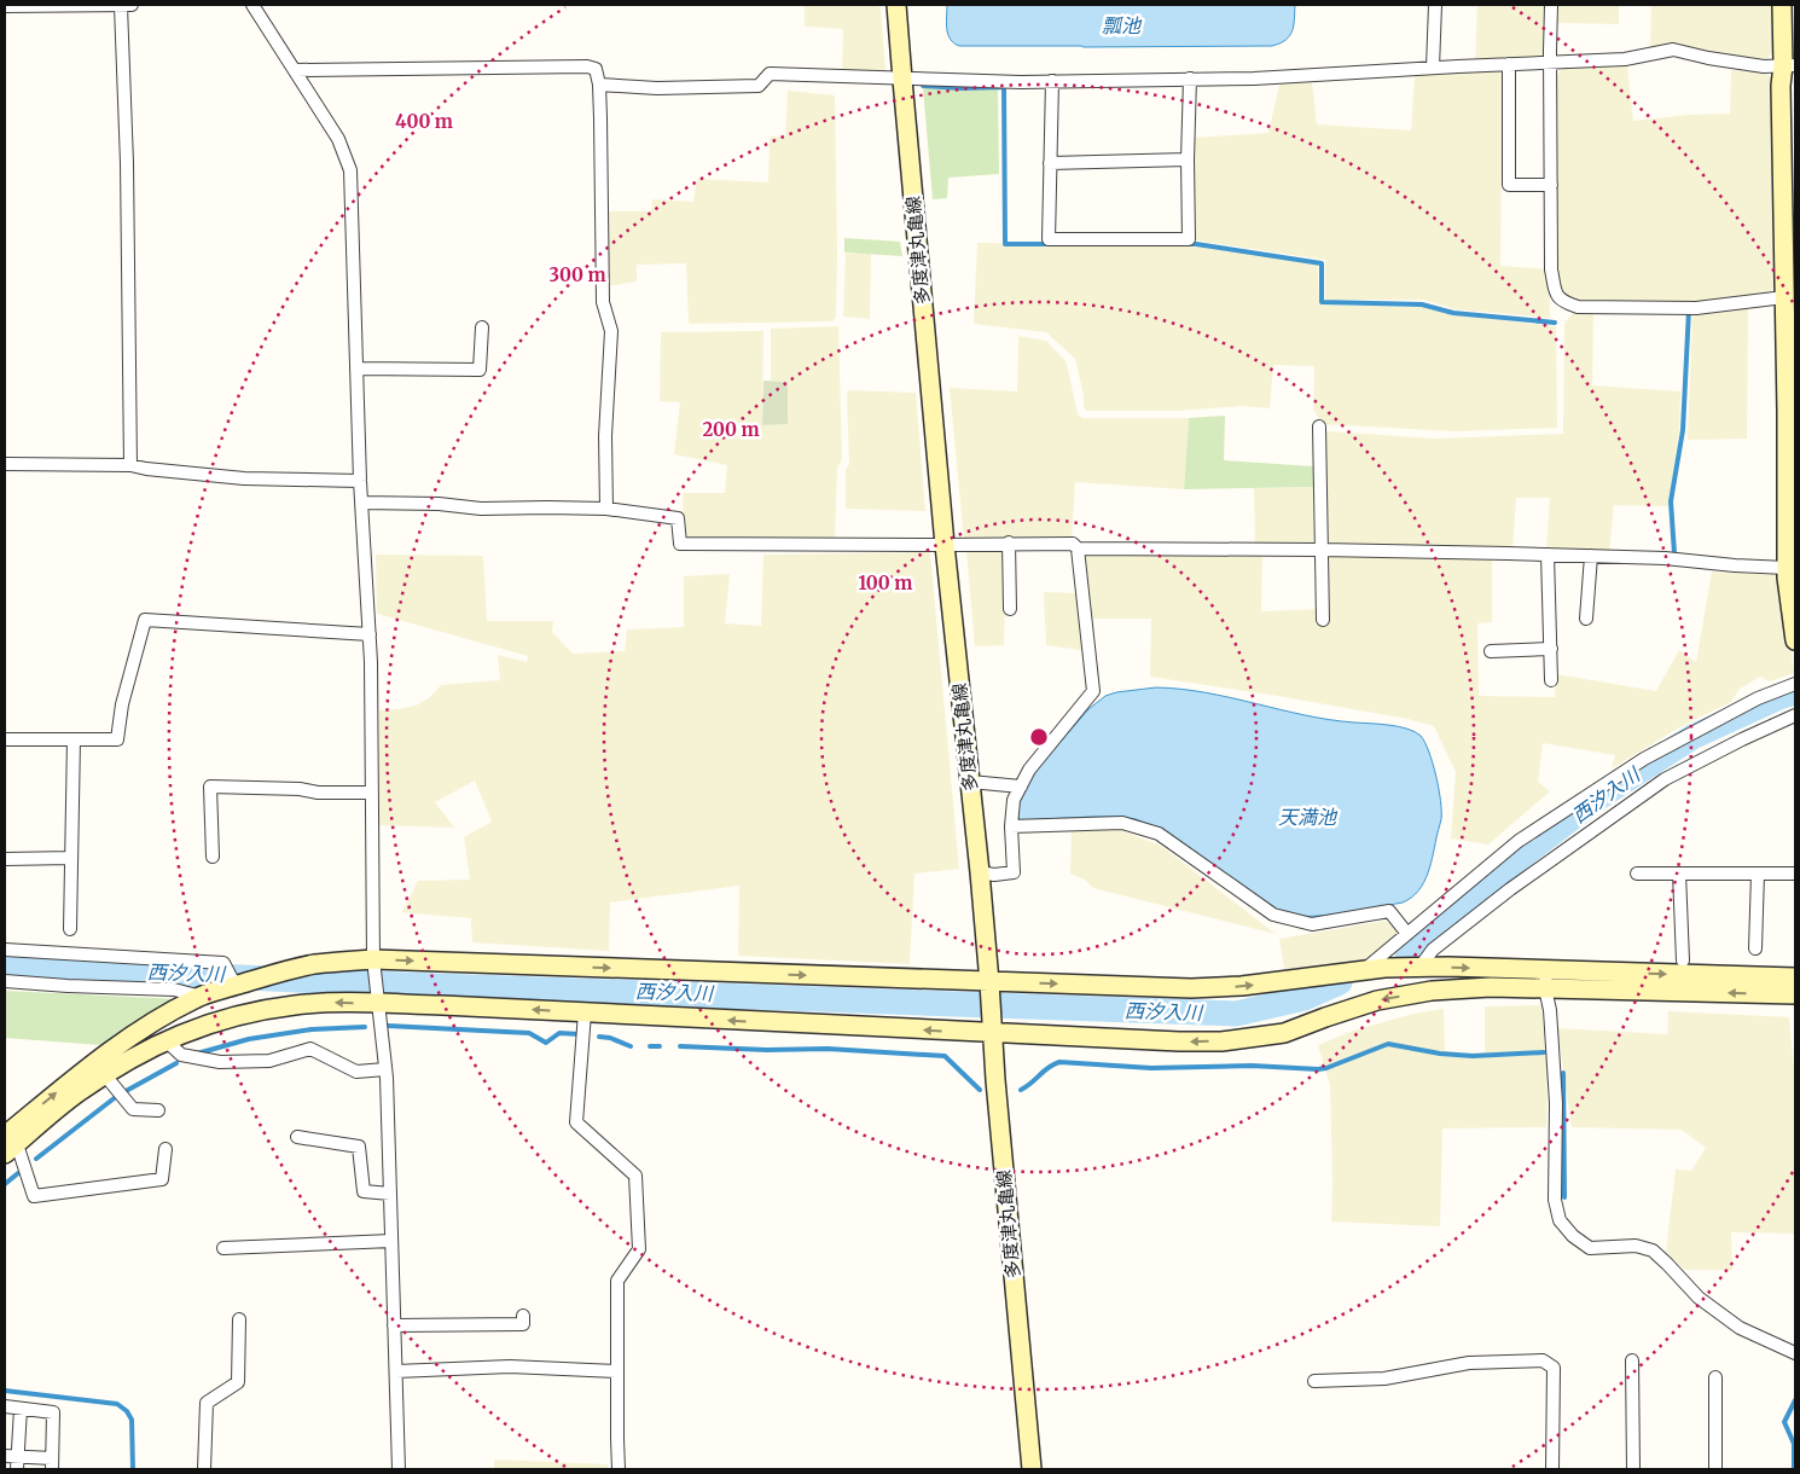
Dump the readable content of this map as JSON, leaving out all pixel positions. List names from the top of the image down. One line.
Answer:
{"streets":{"street":["多度津丸亀線"]},"water":["瓢池","西汐入川","天満池"],"rings":["400 m","300 m","200 m","100 m"]}
